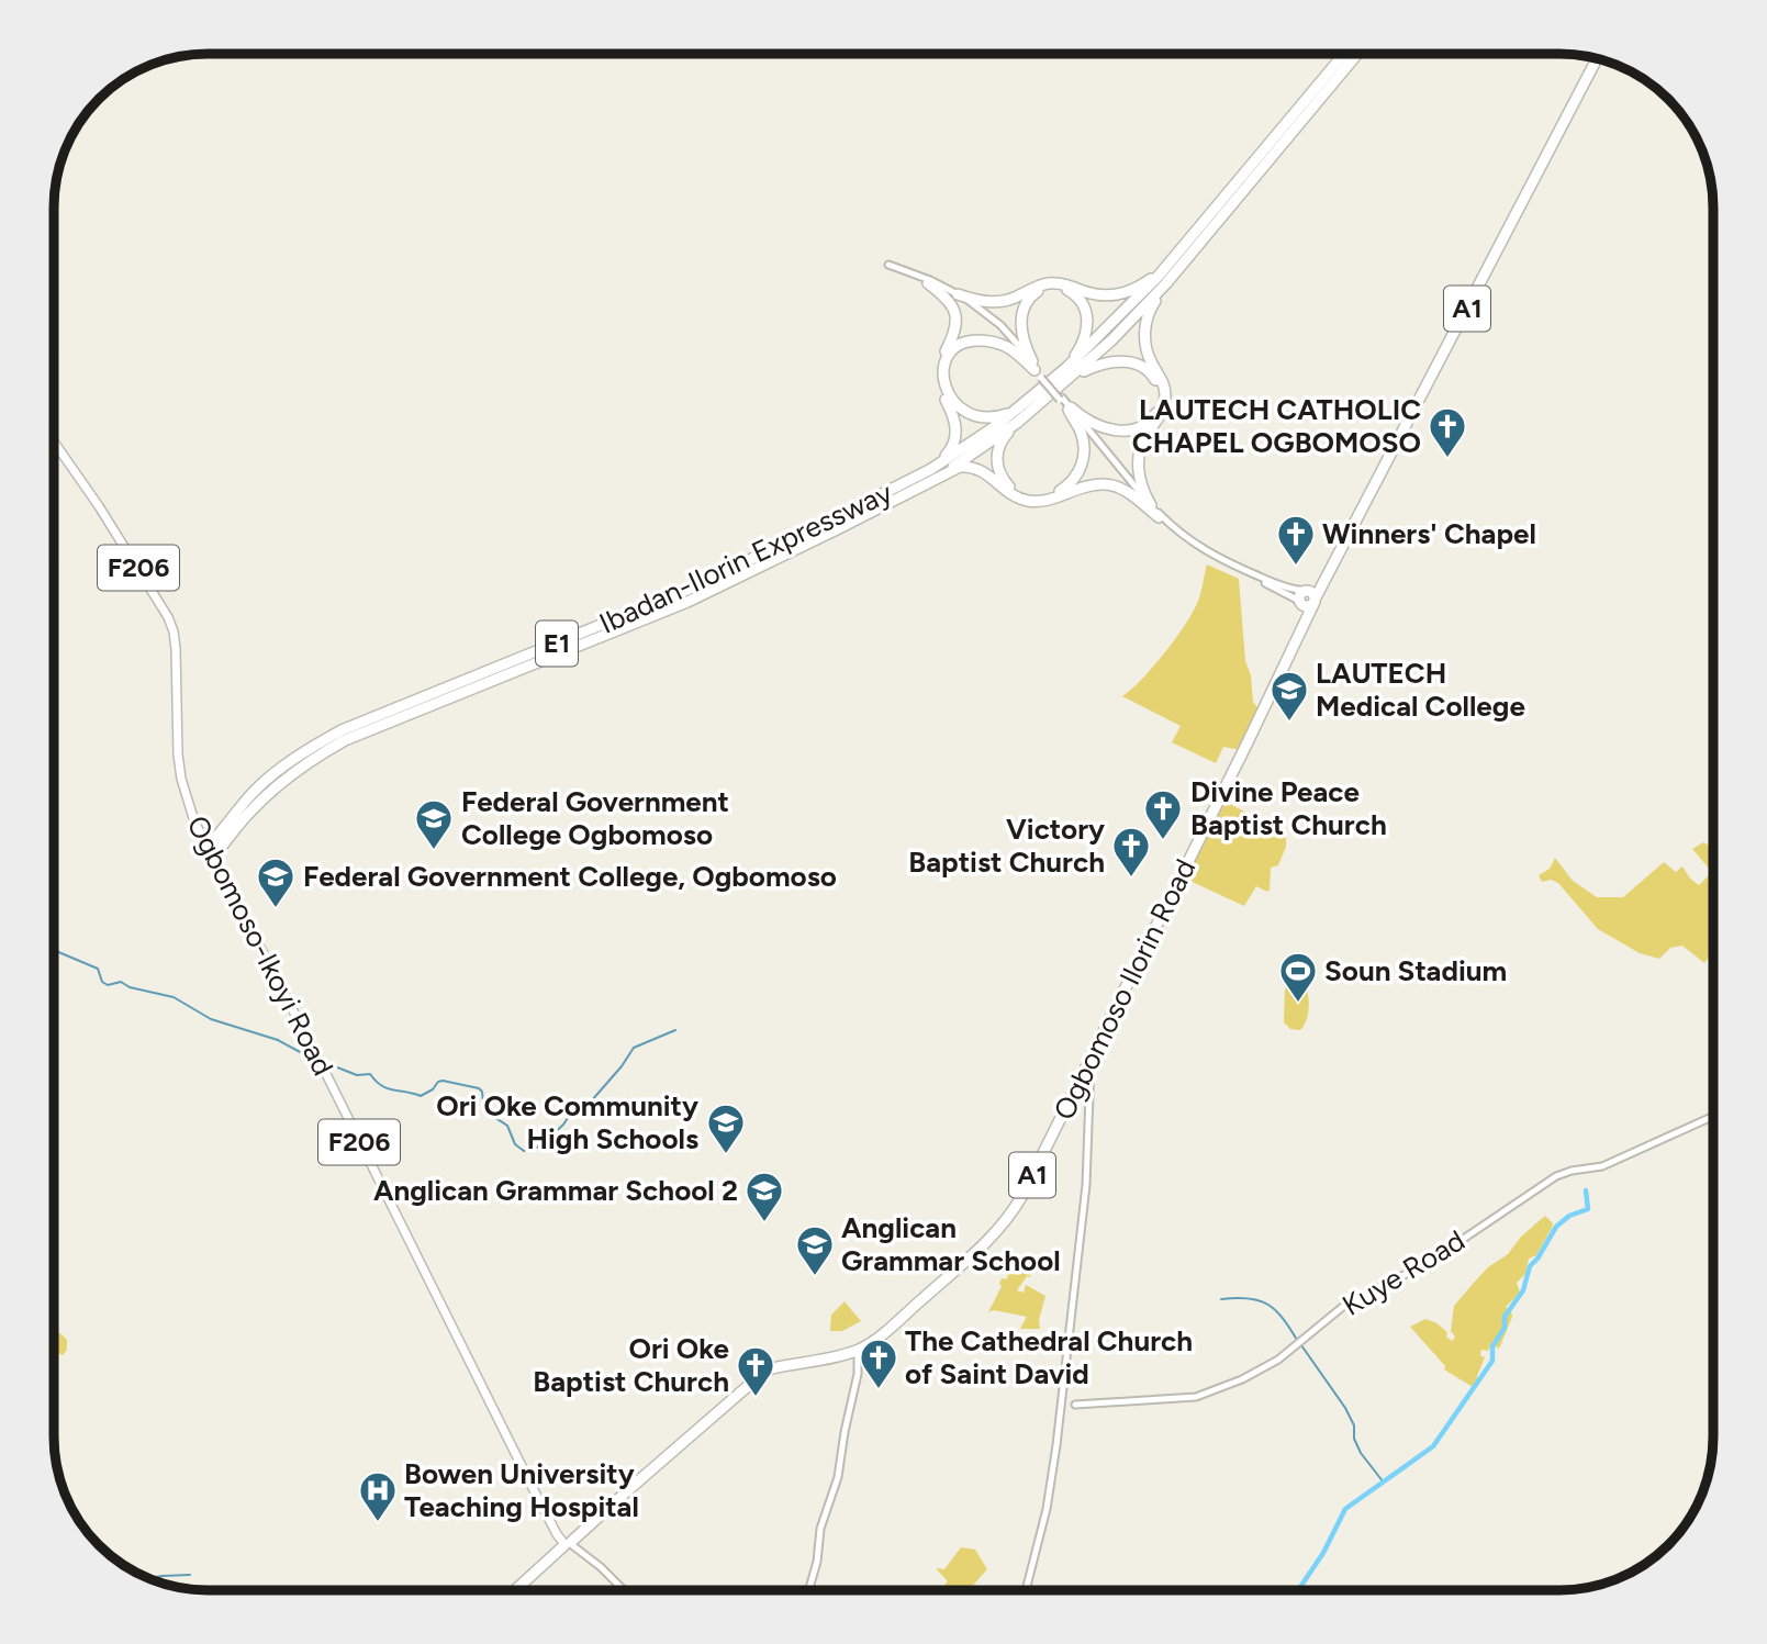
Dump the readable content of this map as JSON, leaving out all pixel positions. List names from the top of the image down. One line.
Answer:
{"streets":{"highway":["A1","Ibadan-Ilorin Expressway","E1","Ogbomoso Ilorin Road"],"main road":["F206","Ogbomoso-Ikoyi Road"],"street":["Kuye Road"]},"crossings":[["A1","Ogbomoso-Ikoyi Road"],["A1","Ogbomoso Ilorin Road"],["Ibadan-Ilorin Expressway","Ogbomoso-Ikoyi Road"],["Ogbomoso-Ikoyi Road","Ogbomoso Ilorin Road"]],"places":{"church":["LAUTECH CATHOLIC CHAPEL OGBOMOSO","Winners' Chapel","Divine Peace Baptist Church","Victory Baptist Church","The Cathedral Church of Saint David","Ori Oke Baptist Church"],"school or university":["LAUTECH Medical College","Federal Government College Ogbomoso","Federal Government College, Ogbomoso","Ori Oke Community High Schools","Anglican Grammar School 2","Anglican Grammar School"],"sports":["Soun Stadium"],"hospital":["Bowen University Teaching Hospital"]}}
